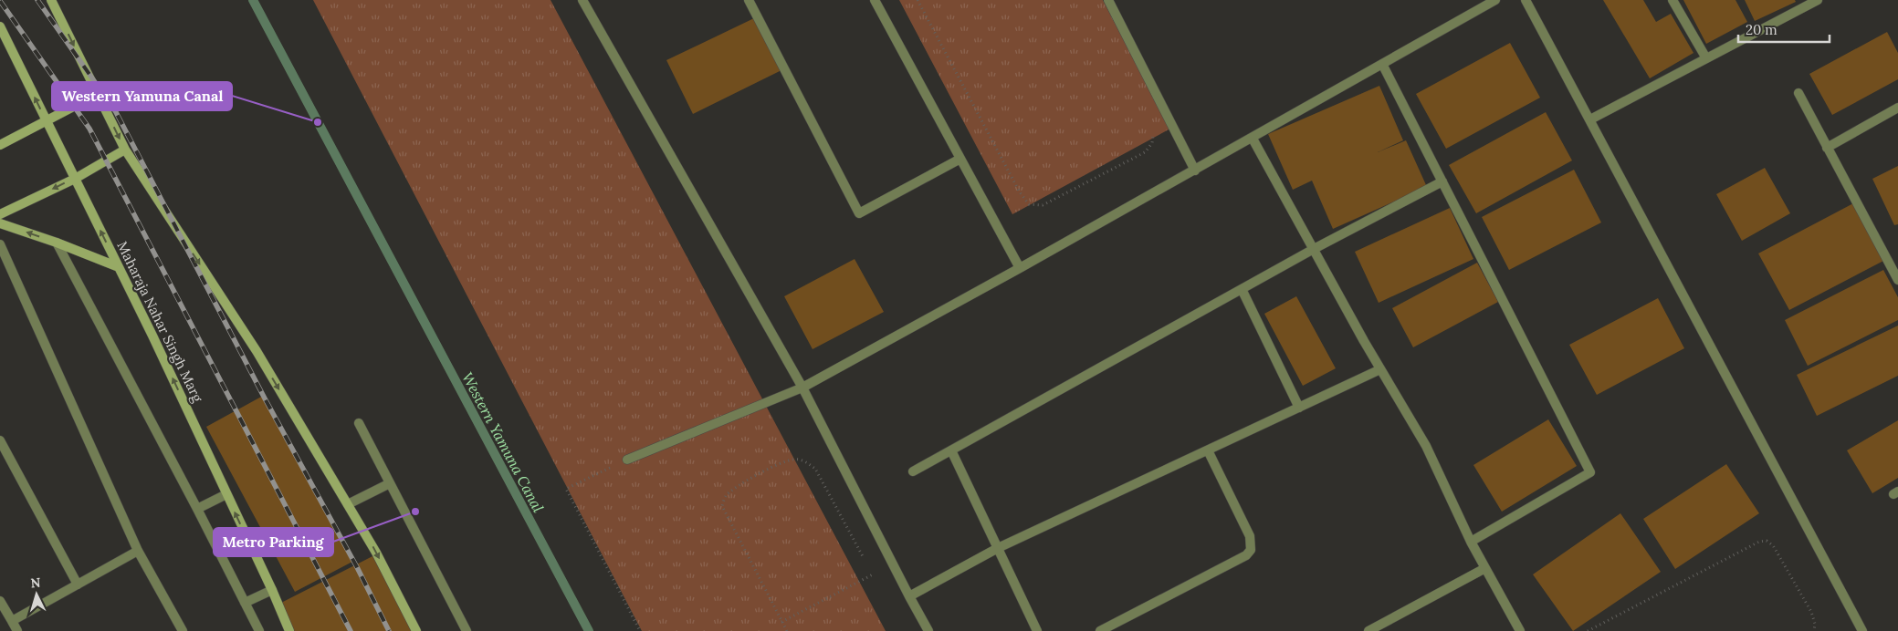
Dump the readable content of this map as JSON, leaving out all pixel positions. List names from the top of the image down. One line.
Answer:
{"streets":{"main road":["Maharaja Nahar Singh Marg"]},"water":["Western Yamuna Canal"],"places":["Western Yamuna Canal","Metro Parking"],"scale_bar":"20 m","north":"top"}
